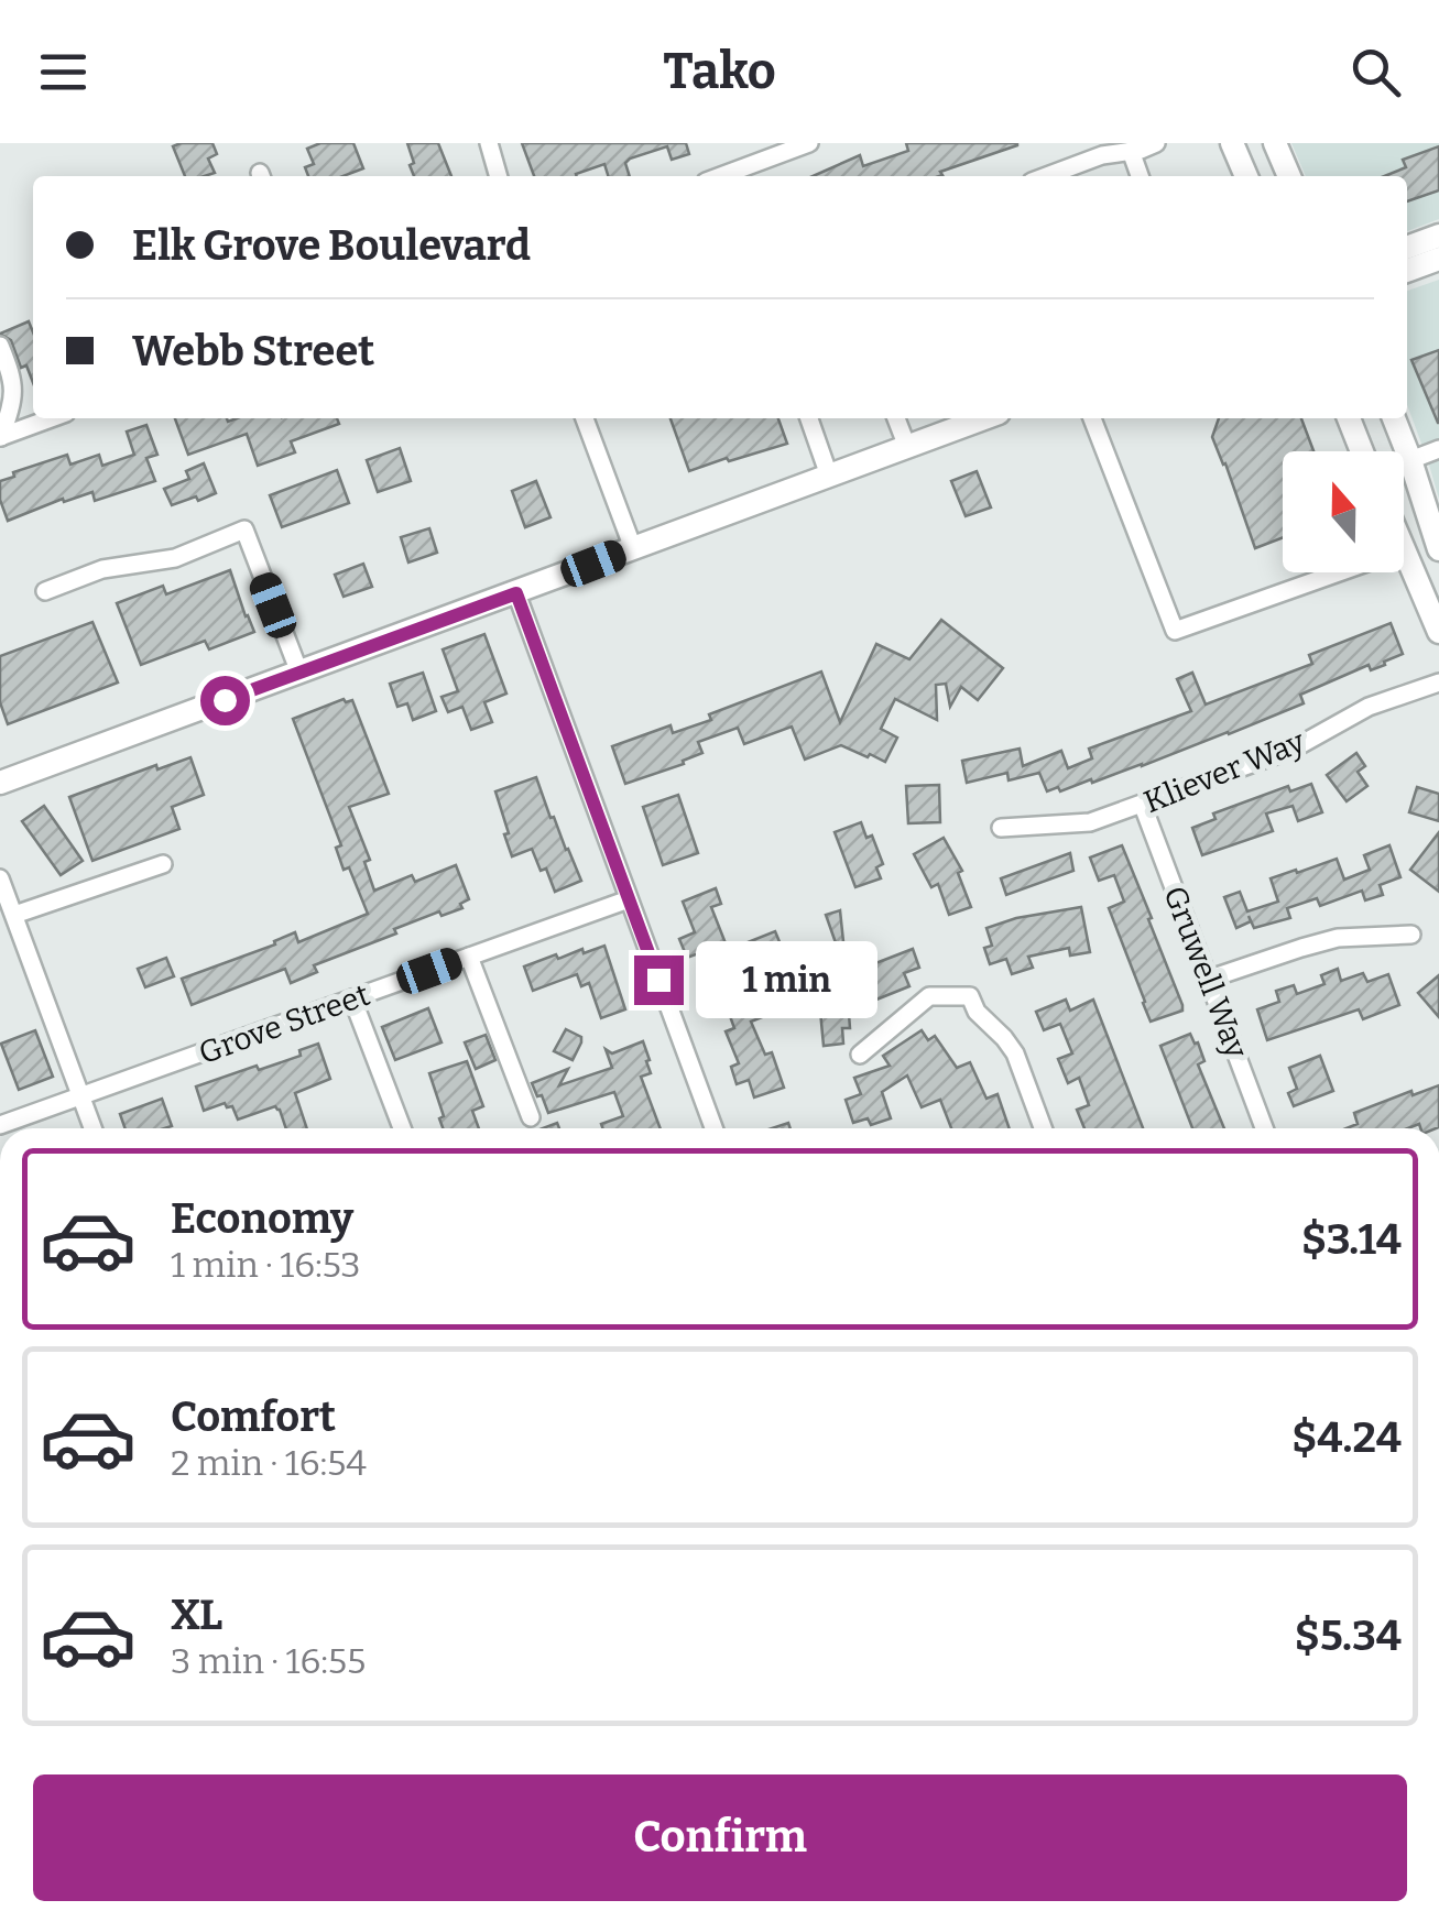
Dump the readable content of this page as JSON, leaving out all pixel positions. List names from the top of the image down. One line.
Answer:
{"streets":{"street":["Kliever Way","Gruwell Way","Grove Street"]},"crossings":[["Kliever Way","Gruwell Way"]],"north":"top","page":{"header":"Tako","banner":["Elk Grove Boulevard","Webb Street"],"bubble":"1 min","list":[{"name":"Economy","note":"1 min · 16:53","value":"$3.14"},{"name":"Comfort","note":"2 min · 16:54","value":"$4.24"},{"name":"XL","note":"3 min · 16:55","value":"$5.34"}],"buttons":"Confirm"}}
